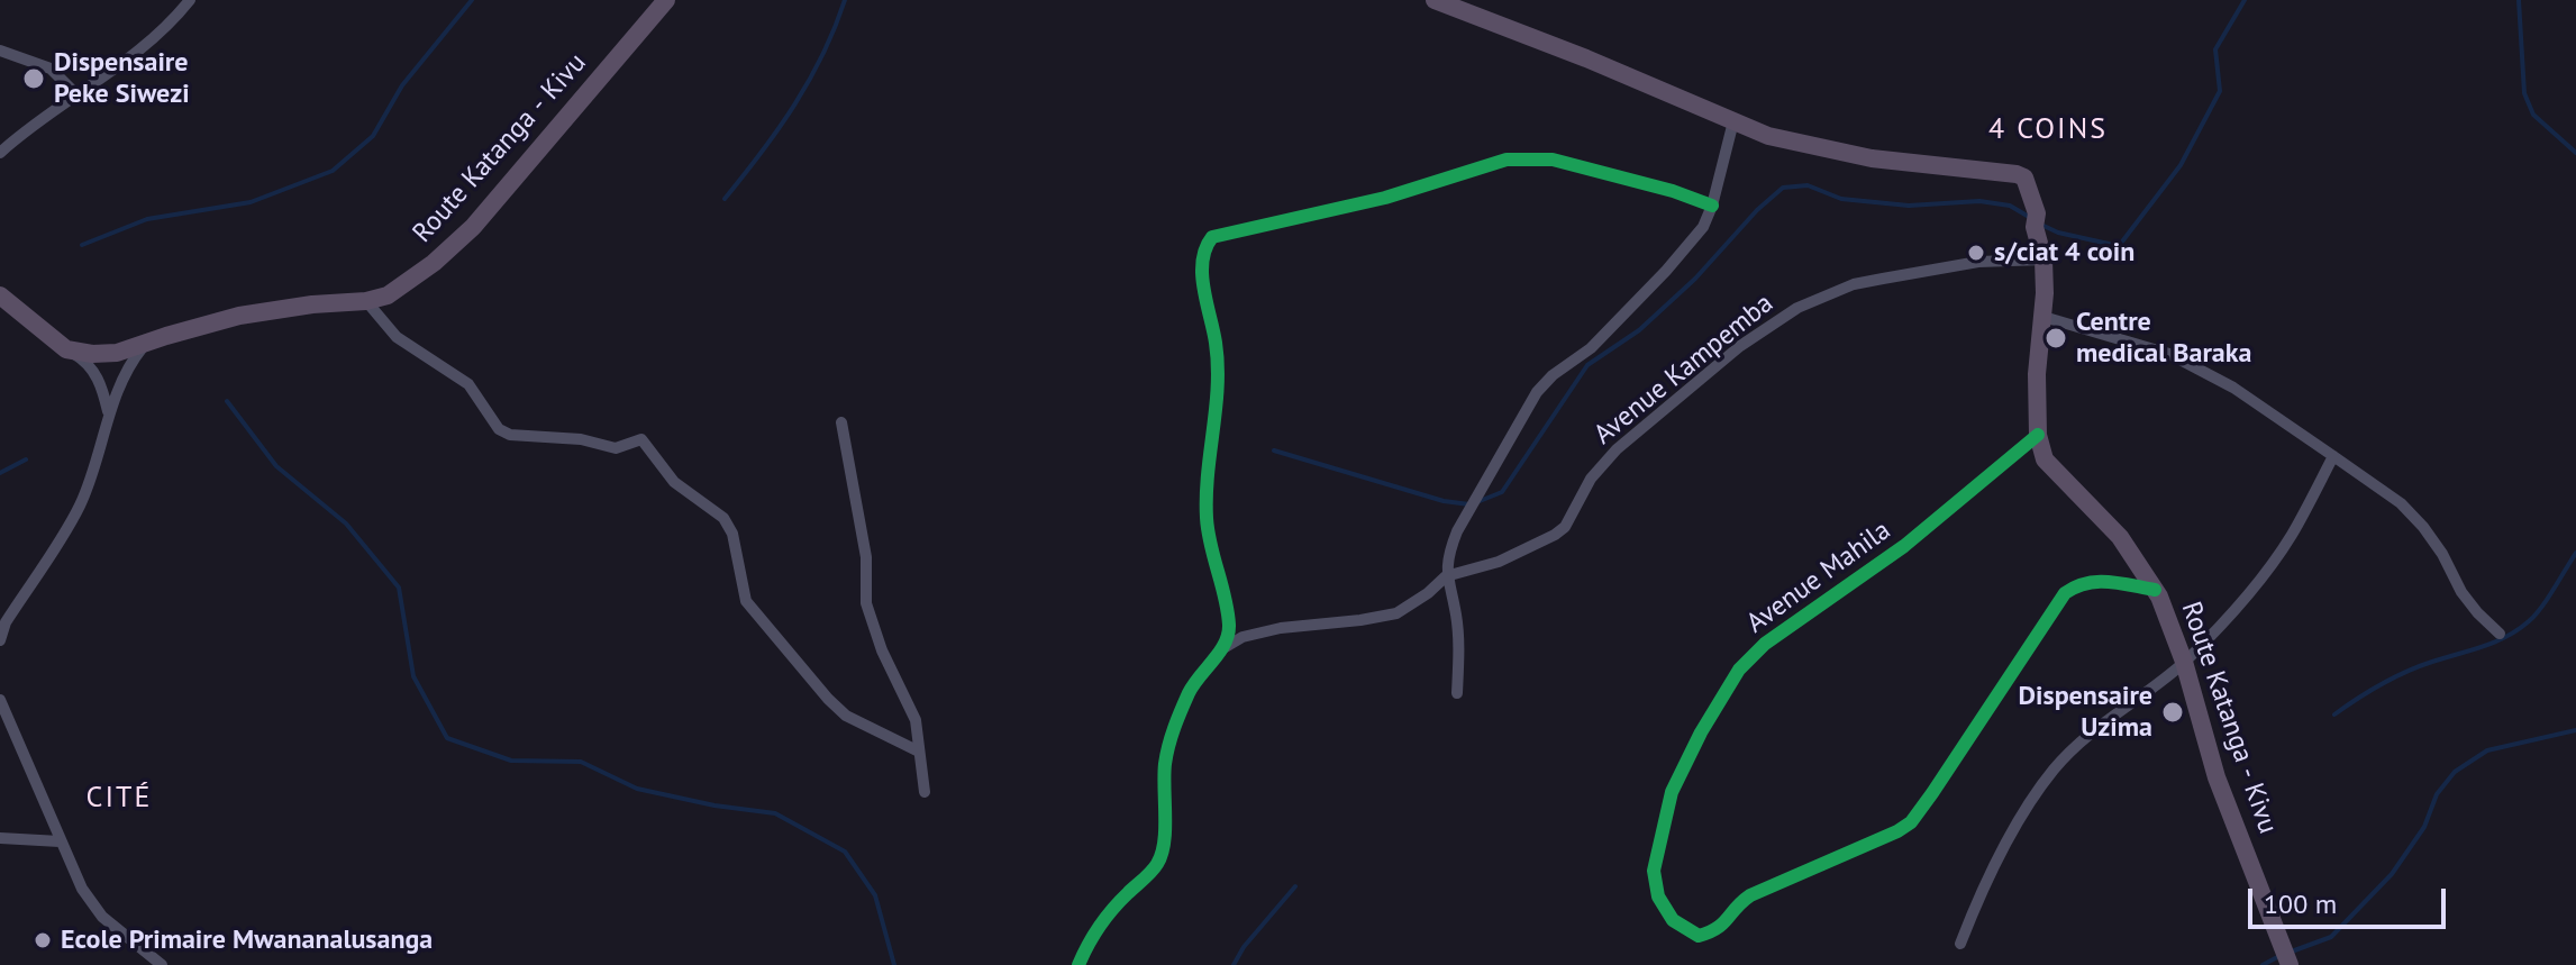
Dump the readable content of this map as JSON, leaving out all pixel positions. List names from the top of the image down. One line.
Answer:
{"streets":{"highway":["Route Katanga - Kivu"],"street":["Avenue Kampemba","Avenue Mahila"]},"crossings":[["Route Katanga - Kivu","Avenue Kampemba"],["Route Katanga - Kivu","Avenue Mahila"]],"districts":["4 COINS","CITÉ"],"places":["Dispensaire Peke Siwezi","s/ciat 4 coin","Centre medical Baraka","Dispensaire Uzima","Ecole Primaire Mwananalusanga"],"scale_bar":"100 m"}
